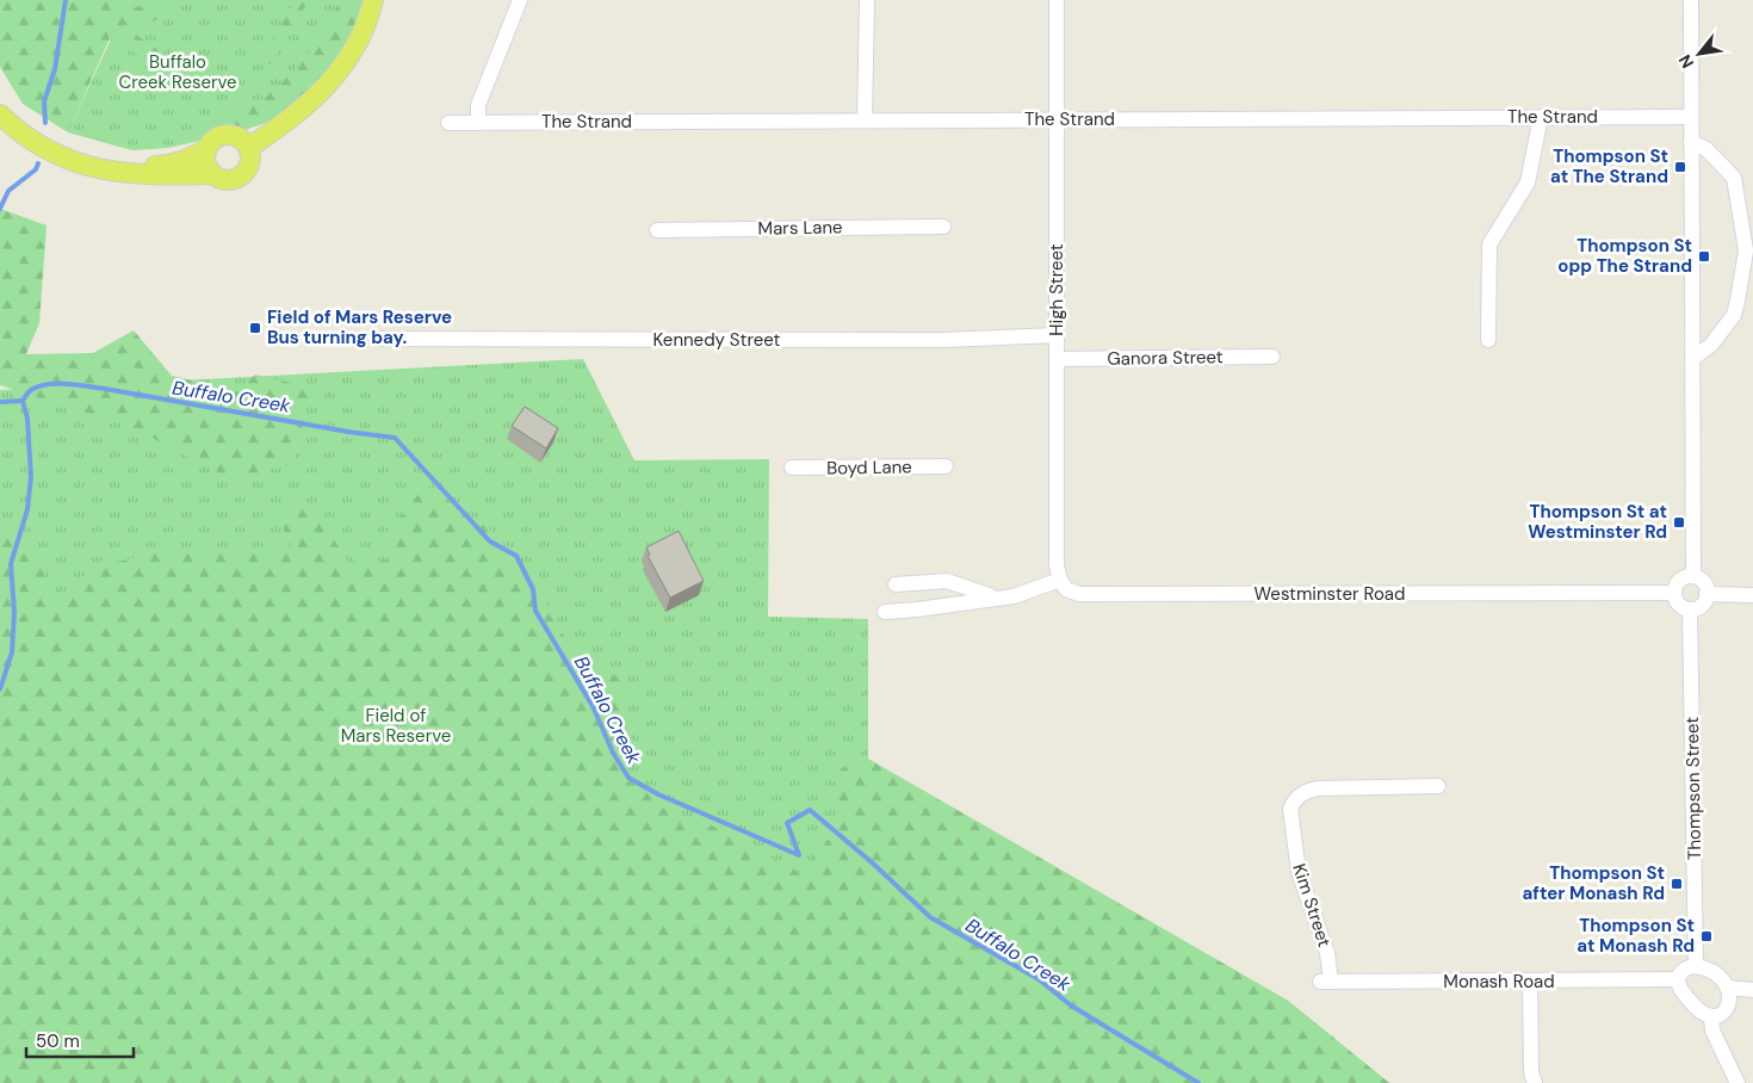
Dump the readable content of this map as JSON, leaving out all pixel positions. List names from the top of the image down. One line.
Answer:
{"streets":{"street":["The Strand","Mars Lane","High Street","Kennedy Street","Ganora Street","Boyd Lane","Westminster Road","Thompson Street","Kim Street","Monash Road"]},"crossings":[["The Strand","High Street"],["High Street","Kennedy Street"],["High Street","Ganora Street"],["High Street","Westminster Road"],["Westminster Road","Thompson Street"],["Thompson Street","Monash Road"],["Kim Street","Monash Road"]],"water":["Buffalo Creek"],"parks":["Buffalo Creek Reserve","Field of Mars Reserve"],"places":{"transit":["Thompson St at The Strand","Thompson St opp The Strand","Field of Mars Reserve Bus turning bay.","Thompson St at Westminster Rd","Thompson St after Monash Rd","Thompson St at Monash Rd"]},"scale_bar":"50 m","north":"bottom left"}
